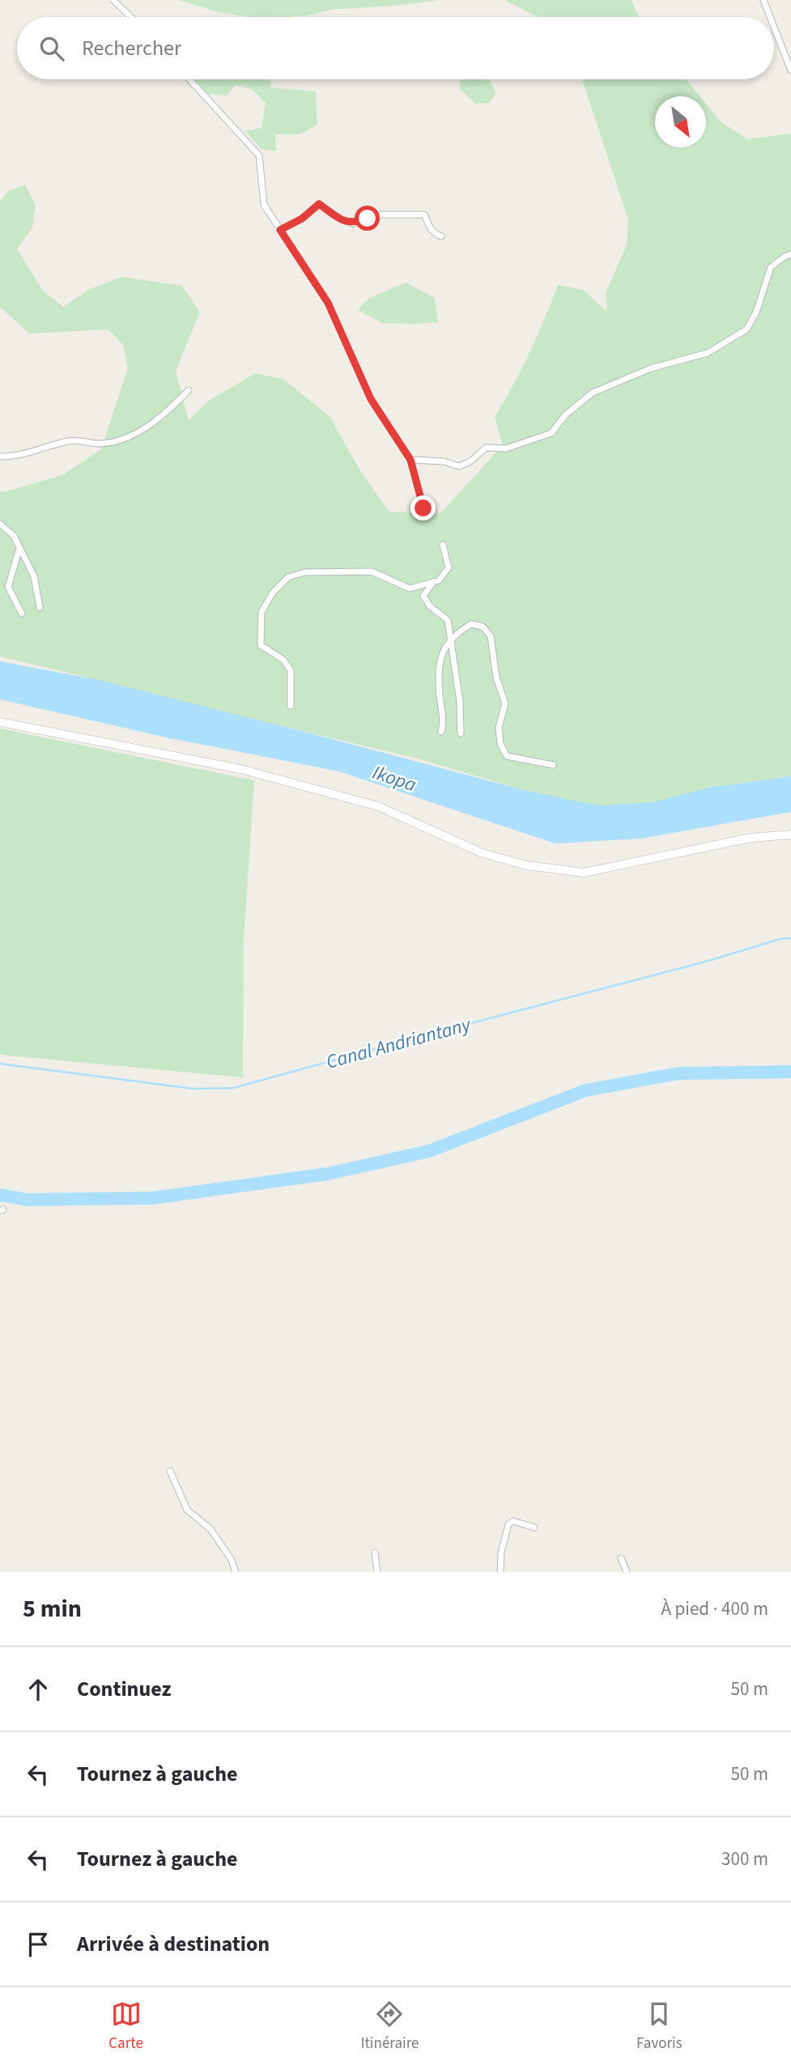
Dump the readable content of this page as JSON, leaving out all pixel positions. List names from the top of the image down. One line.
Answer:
{"water":["Ikopa","Canal Andriantany"],"north":"bottom right","page":{"search":"Rechercher","heading":["5 min","À pied · 400 m"],"list":[["Continuez","50 m"],["Tournez à gauche","50 m"],["Tournez à gauche","300 m"],"Arrivée à destination"],"nav":["Carte","Itinéraire","Favoris"]}}
